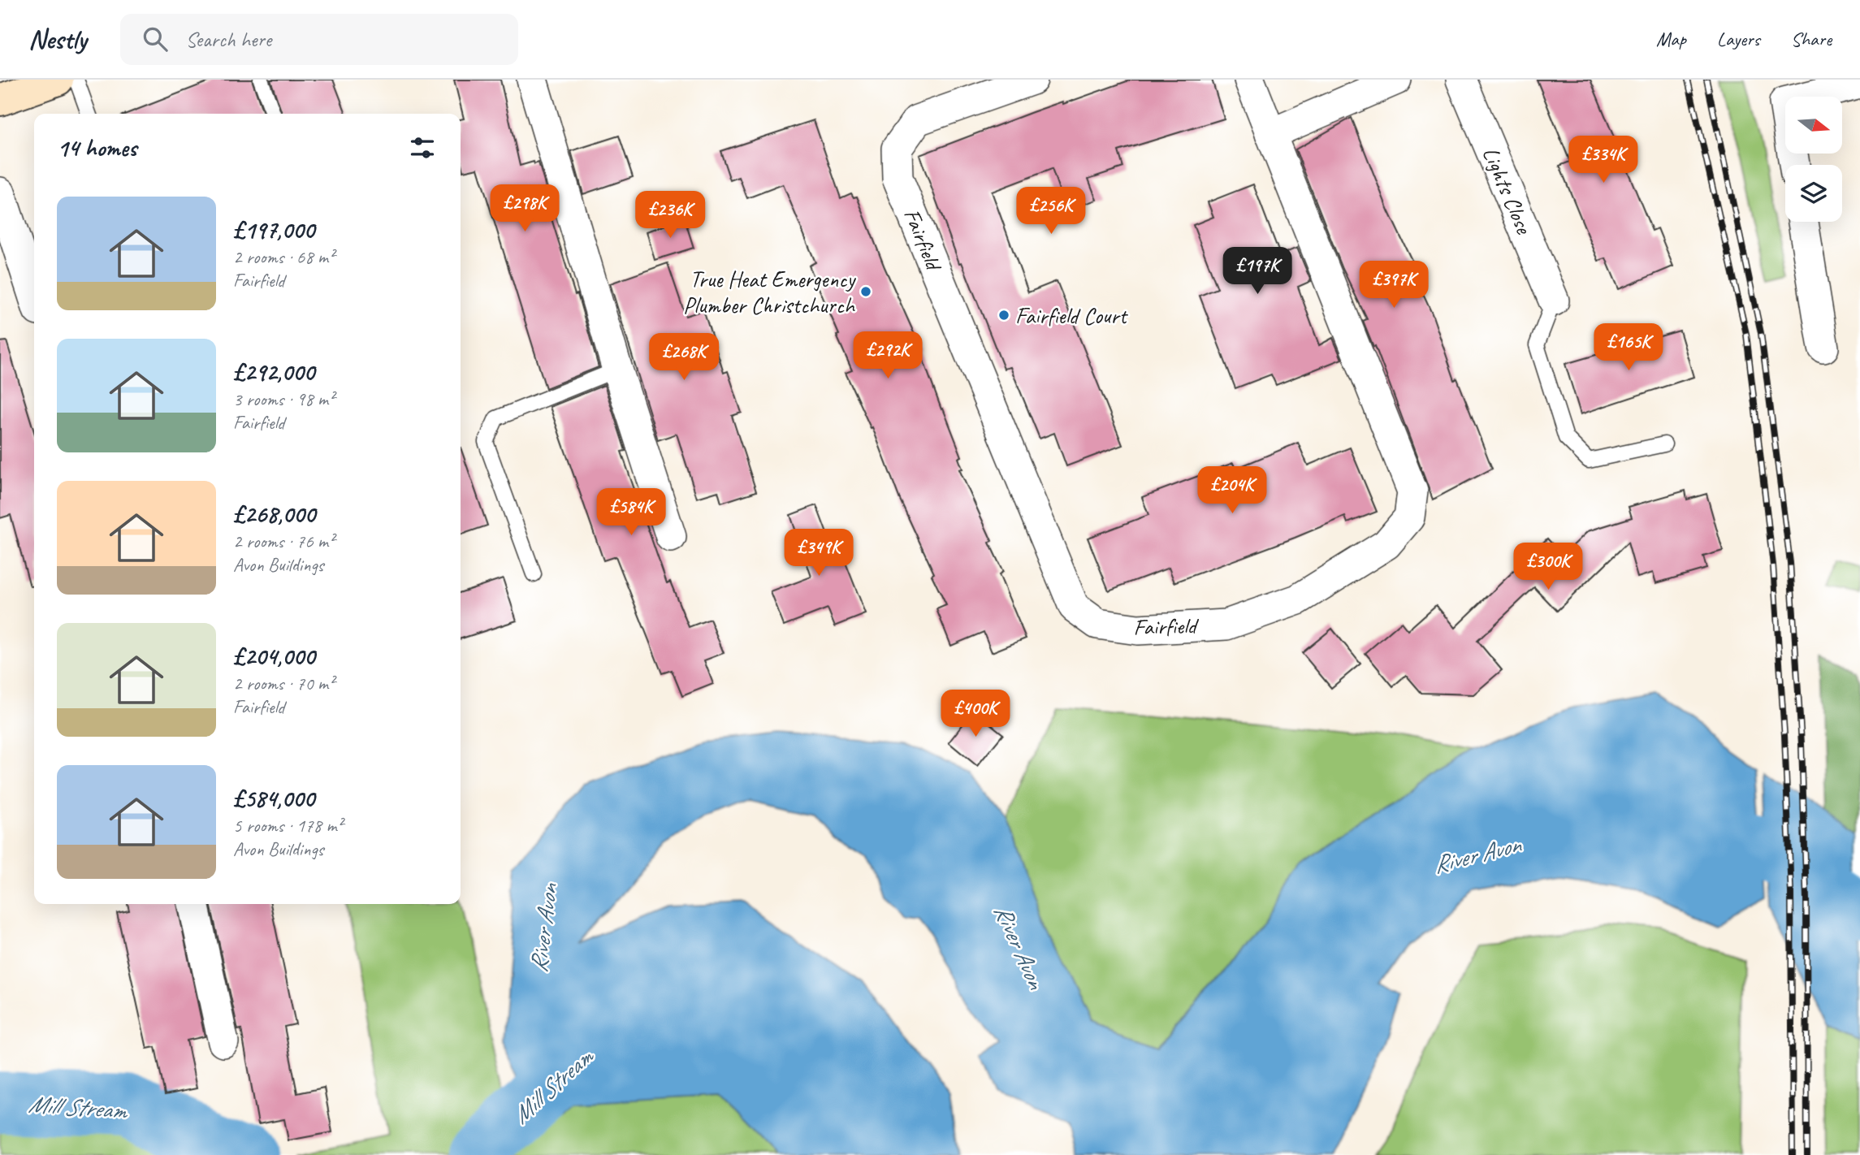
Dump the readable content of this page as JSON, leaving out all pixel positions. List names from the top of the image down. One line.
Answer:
{"streets":{"street":["Lights Close","Fairfield"]},"water":["River Avon","Mill Stream"],"places":["True Heat Emergency Plumber Christchurch","Fairfield Court"],"north":"right","page":{"header":"Nestly","search":"Search here","nav":["Map","Layers","Share"],"heading":"14 homes","price":["£334K","£298K","£256K","£236K","£197K","£397K","£165K","£292K","£268K","£204K","£584K","£349K","£300K","£400K"],"list":[{"name":"£197,000","note":"2 rooms · 68 m² · Fairfield"},{"name":"£292,000","note":"3 rooms · 98 m² · Fairfield"},{"name":"£268,000","note":"2 rooms · 76 m² · Avon Buildings"},{"name":"£204,000","note":"2 rooms · 70 m² · Fairfield"},{"name":"£584,000","note":"5 rooms · 178 m² · Avon Buildings"}]}}
